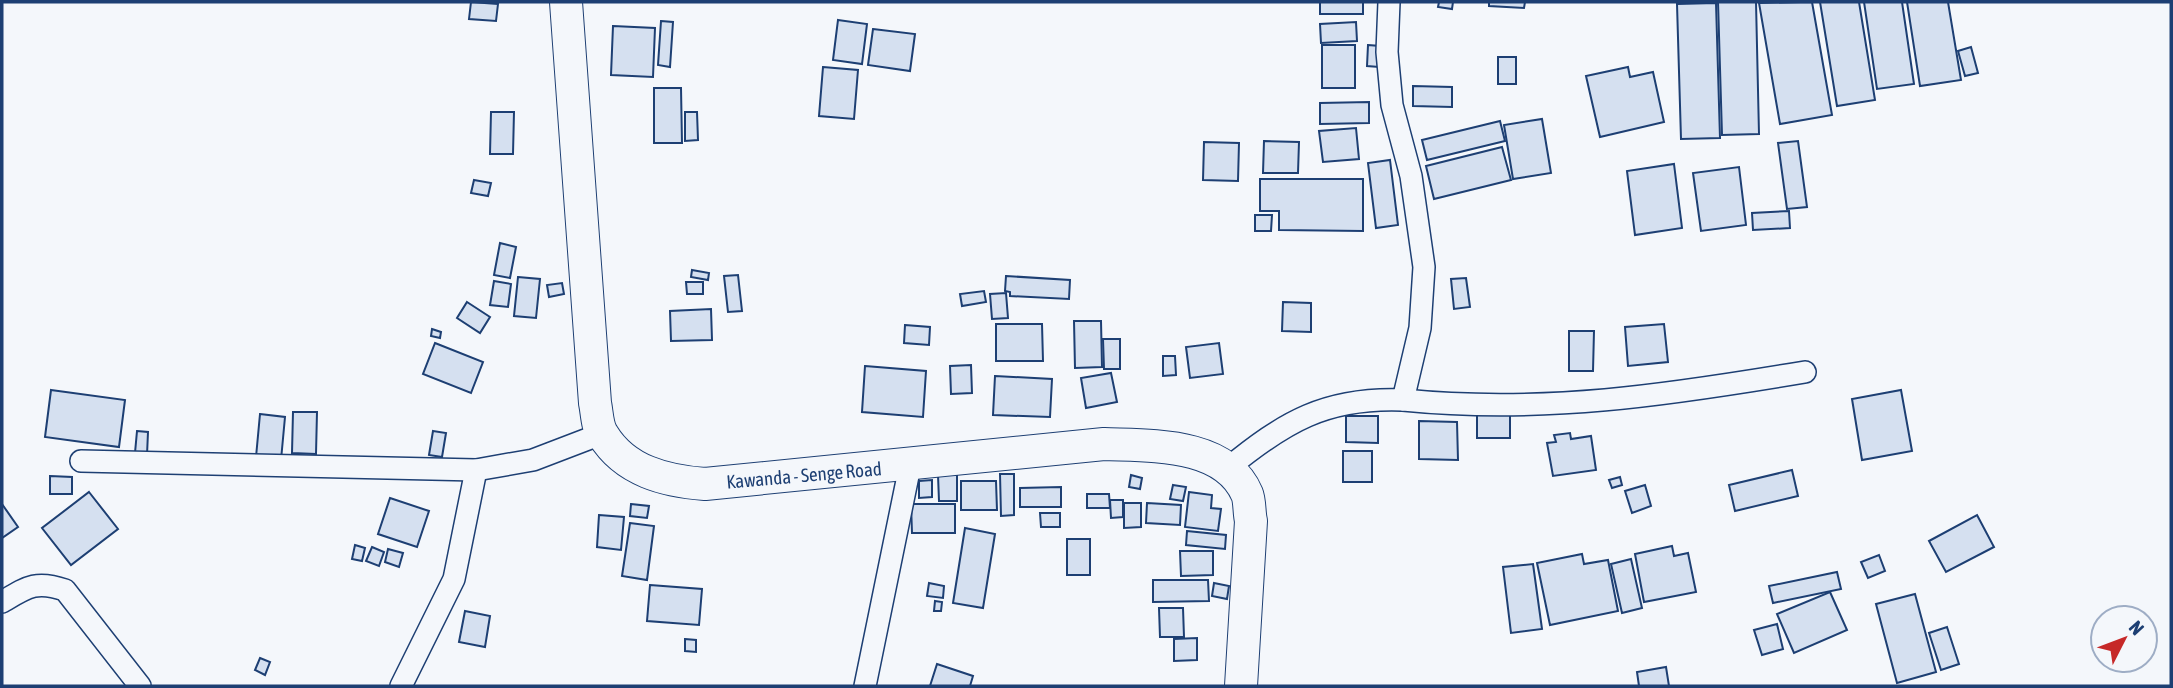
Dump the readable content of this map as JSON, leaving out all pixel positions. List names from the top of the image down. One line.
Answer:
{"streets":{"street":["Kawanda - Senge Road"]},"north":"top right"}
